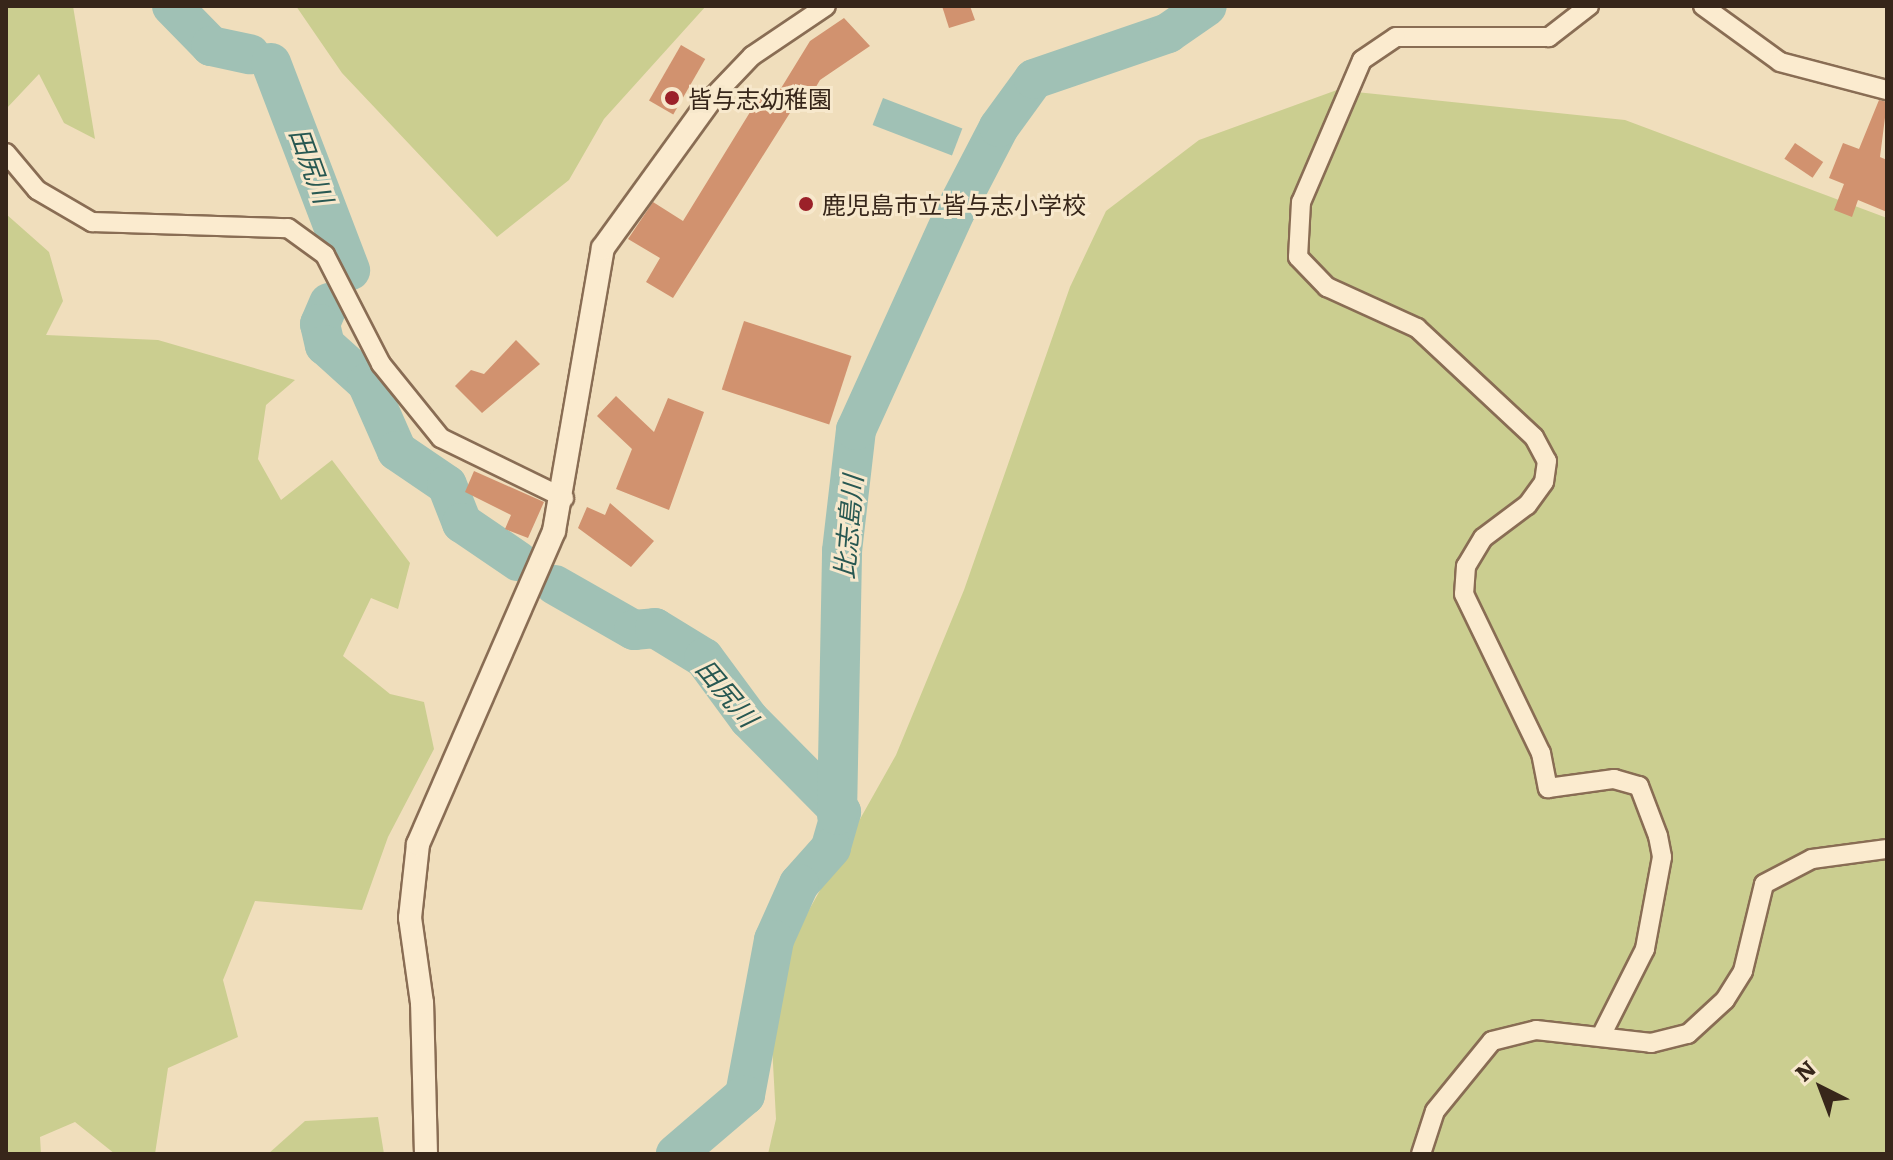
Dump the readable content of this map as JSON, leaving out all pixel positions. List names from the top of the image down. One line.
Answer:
{"water":["田尻川","比志島川"],"places":["皆与志幼稚園","鹿児島市立皆与志小学校"],"north":"top left"}
